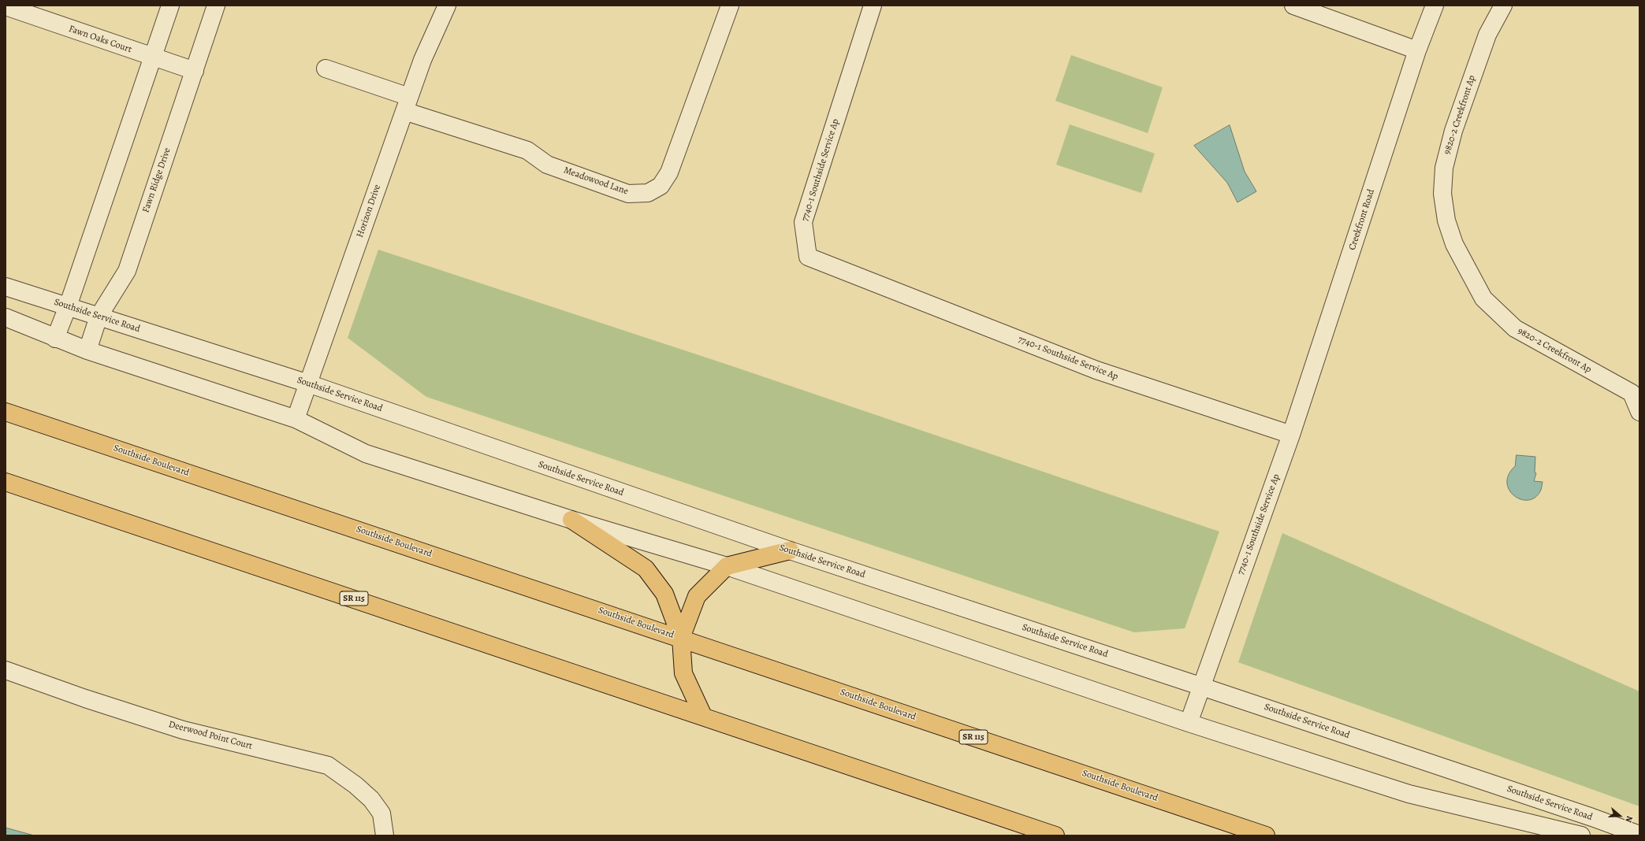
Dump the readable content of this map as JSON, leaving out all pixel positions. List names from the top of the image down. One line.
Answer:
{"streets":{"highway":["Southside Boulevard","SR 115"],"street":["Fawn Oaks Court","9820-2 Creekfront Ap","7740-1 Southside Service Ap","Fawn Ridge Drive","Meadowood Lane","Horizon Drive","Creekfront Road","Southside Service Road","Deerwood Point Court"]},"crossings":[["Fawn Oaks Court","Fawn Ridge Drive"],["7740-1 Southside Service Ap","Creekfront Road"],["7740-1 Southside Service Ap","Southside Service Road"],["Fawn Ridge Drive","Southside Service Road"],["Meadowood Lane","Horizon Drive"],["Horizon Drive","Southside Service Road"]],"north":"right"}
